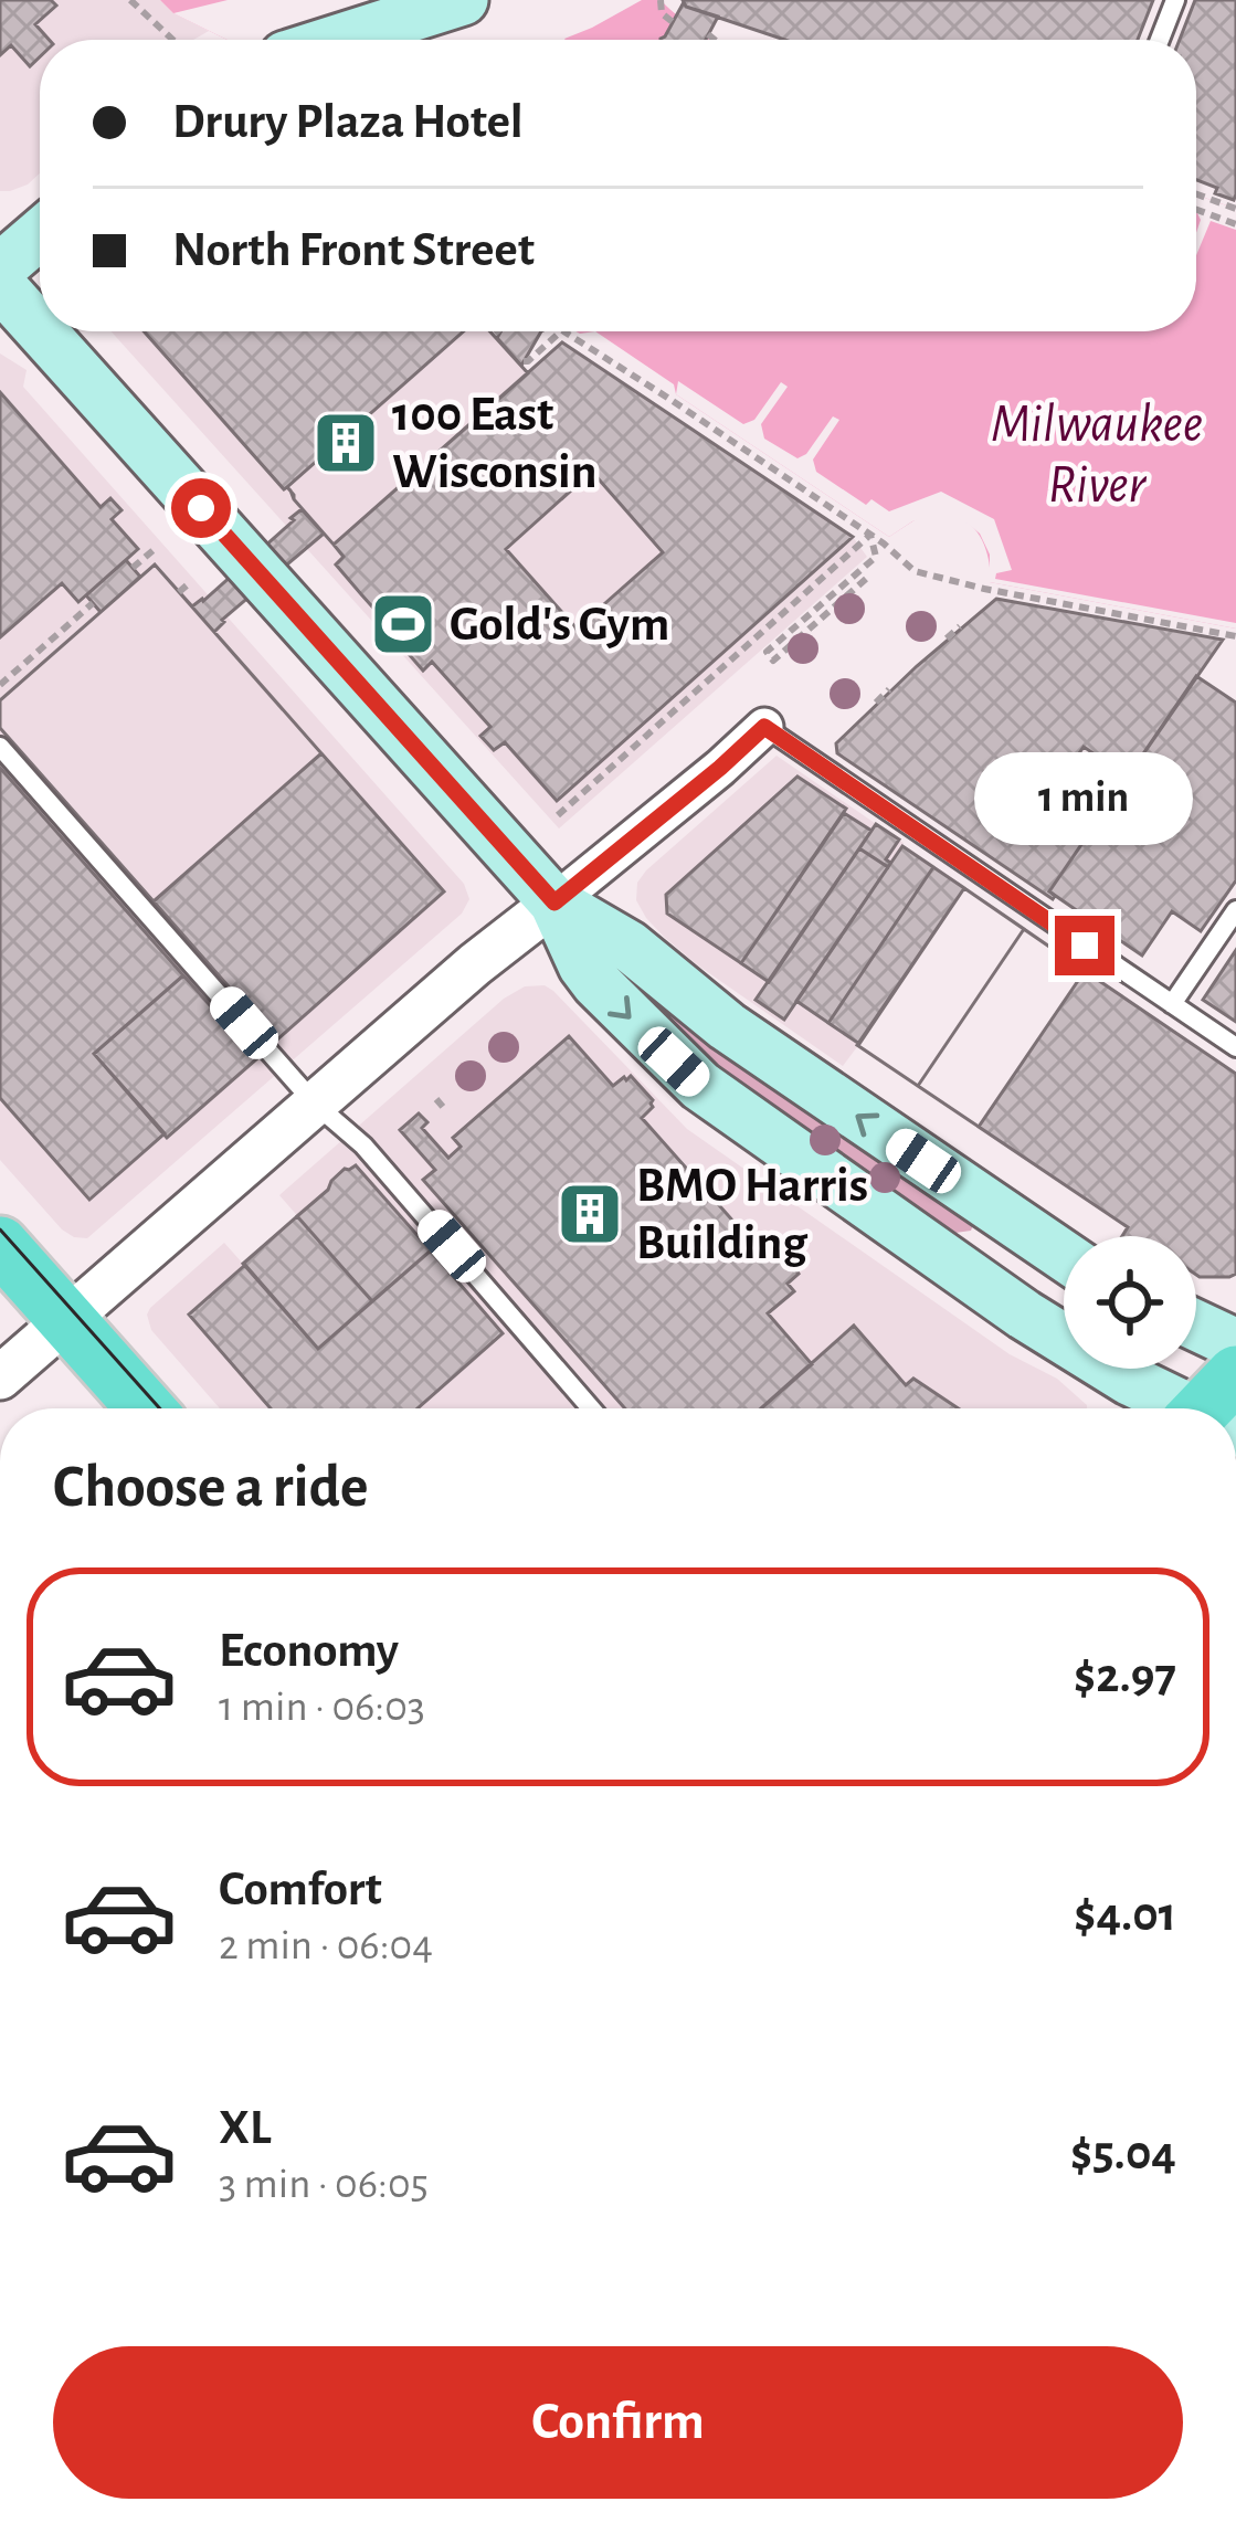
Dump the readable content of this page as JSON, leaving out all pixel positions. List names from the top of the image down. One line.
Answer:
{"water":["Milwaukee River"],"places":{"building":["100 East Wisconsin","BMO Harris Building"],"sports":["Gold's Gym"]},"page":{"banner":["Drury Plaza Hotel","North Front Street"],"bubble":"1 min","heading":"Choose a ride","list":[{"name":"Economy","note":"1 min · 06:03","value":"$2.97"},{"name":"Comfort","note":"2 min · 06:04","value":"$4.01"},{"name":"XL","note":"3 min · 06:05","value":"$5.04"}],"buttons":"Confirm"}}
